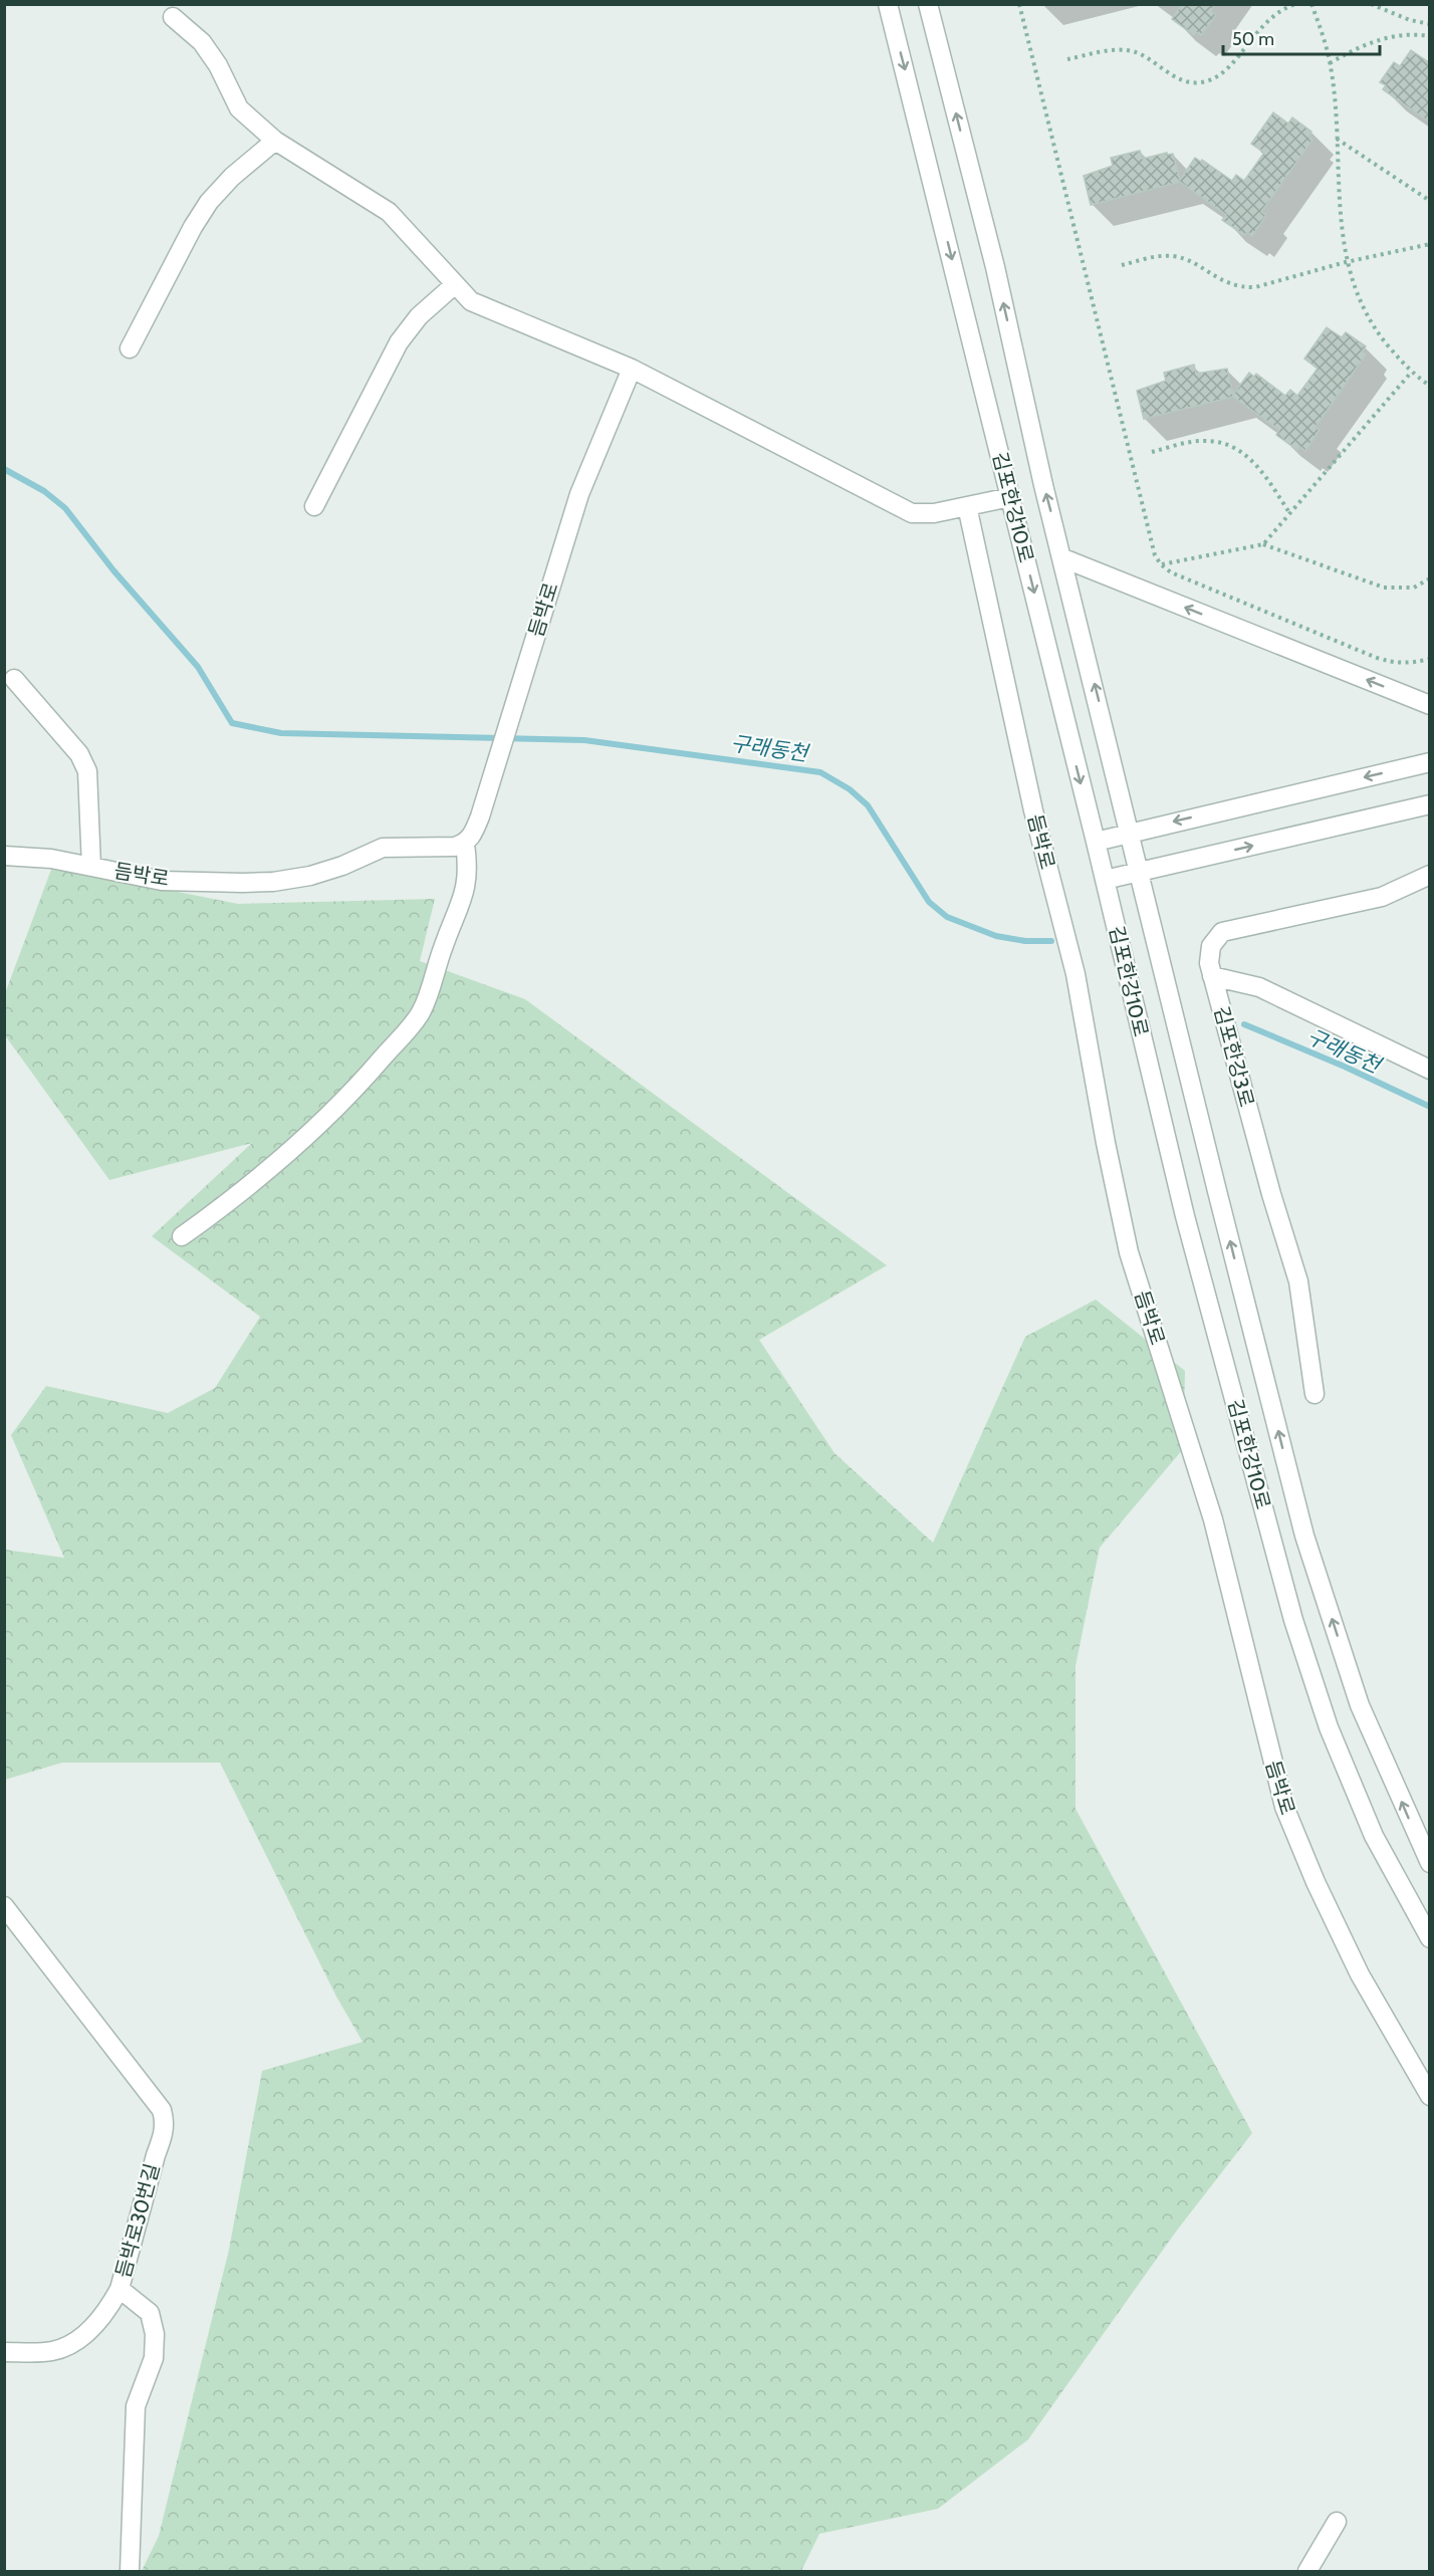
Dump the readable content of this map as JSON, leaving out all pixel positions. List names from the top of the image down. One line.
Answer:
{"streets":{"street":["김포한강10로","듬박로","김포한강3로","듬박로30번길"]},"water":["구래동천"],"scale_bar":"50 m"}
